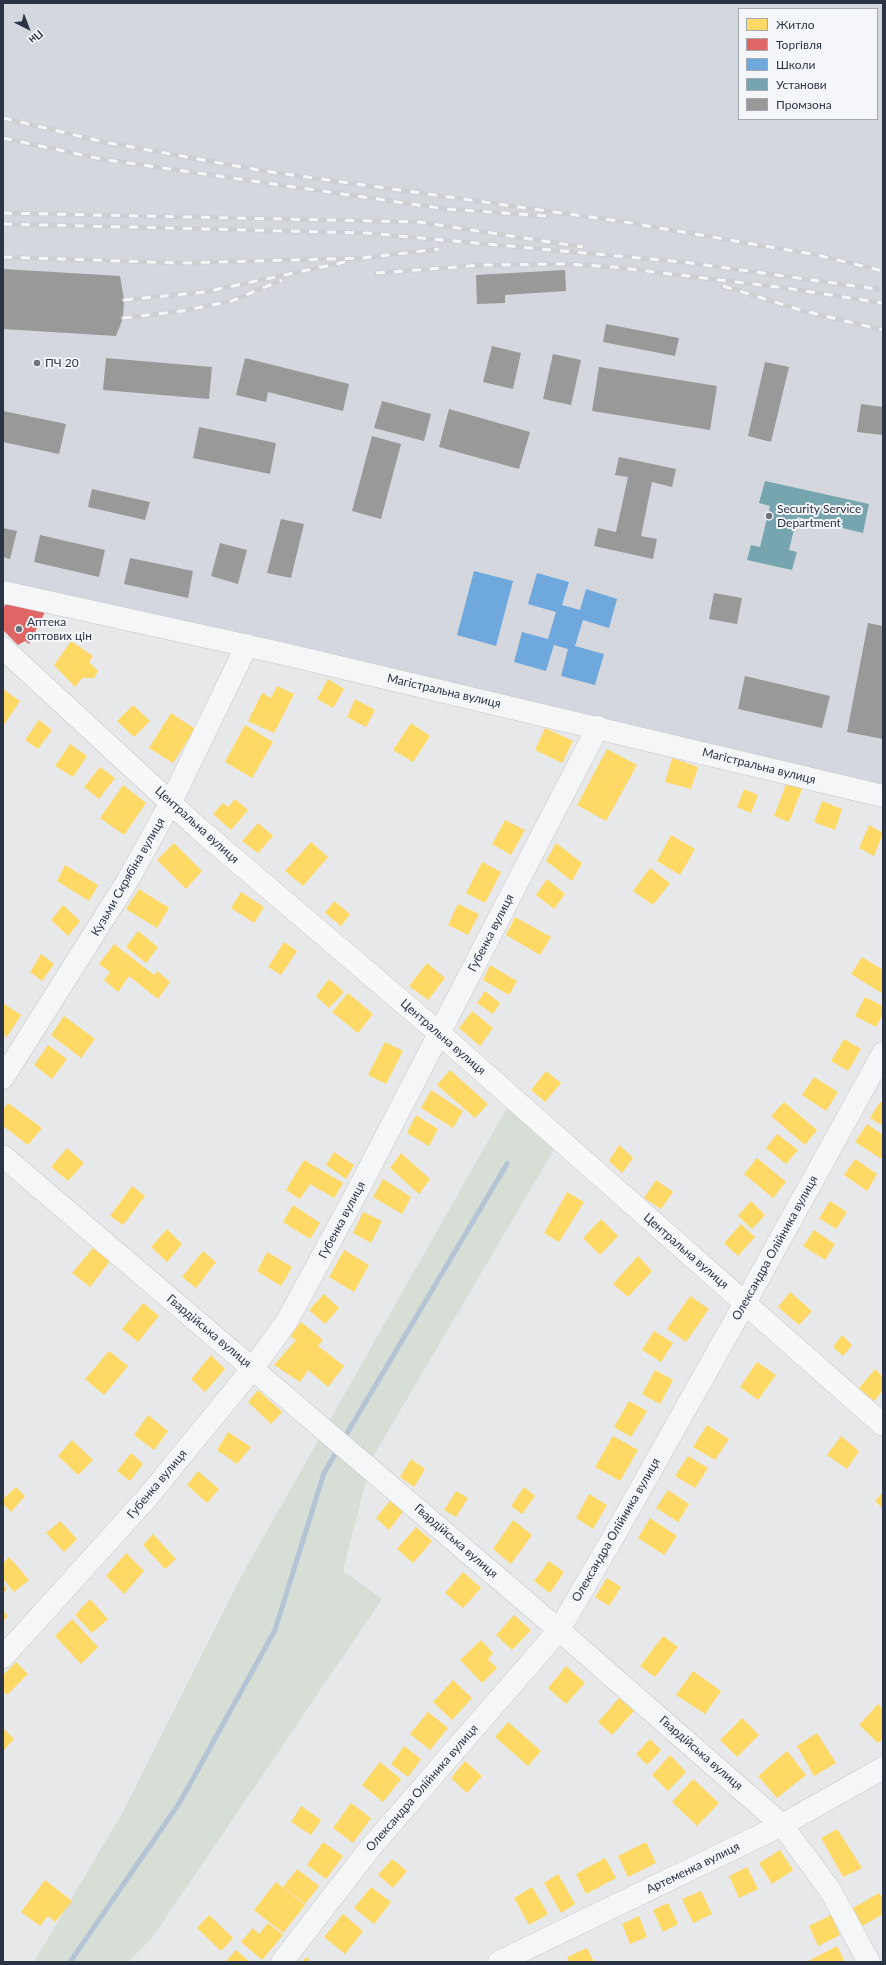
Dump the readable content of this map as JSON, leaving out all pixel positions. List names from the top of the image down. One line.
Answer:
{"streets":{"main road":["Центральна вулиця"],"street":["Магістральна вулиця","Кузьми Скрябіна вулиця","Губенка вулиця","Олександра Олійника вулиця","Гвардійська вулиця","Артеменка вулиця"]},"crossings":[["Магістральна вулиця","Кузьми Скрябіна вулиця"],["Магістральна вулиця","Губенка вулиця"],["Центральна вулиця","Кузьми Скрябіна вулиця"],["Центральна вулиця","Губенка вулиця"],["Центральна вулиця","Олександра Олійника вулиця"],["Губенка вулиця","Гвардійська вулиця"],["Олександра Олійника вулиця","Гвардійська вулиця"],["Гвардійська вулиця","Артеменка вулиця"]],"places":["ПЧ 20","Security Service Department","Аптека оптових цін"],"legend":["Житло","Торгівля","Школи","Установи","Промзона"],"north":"bottom right"}
